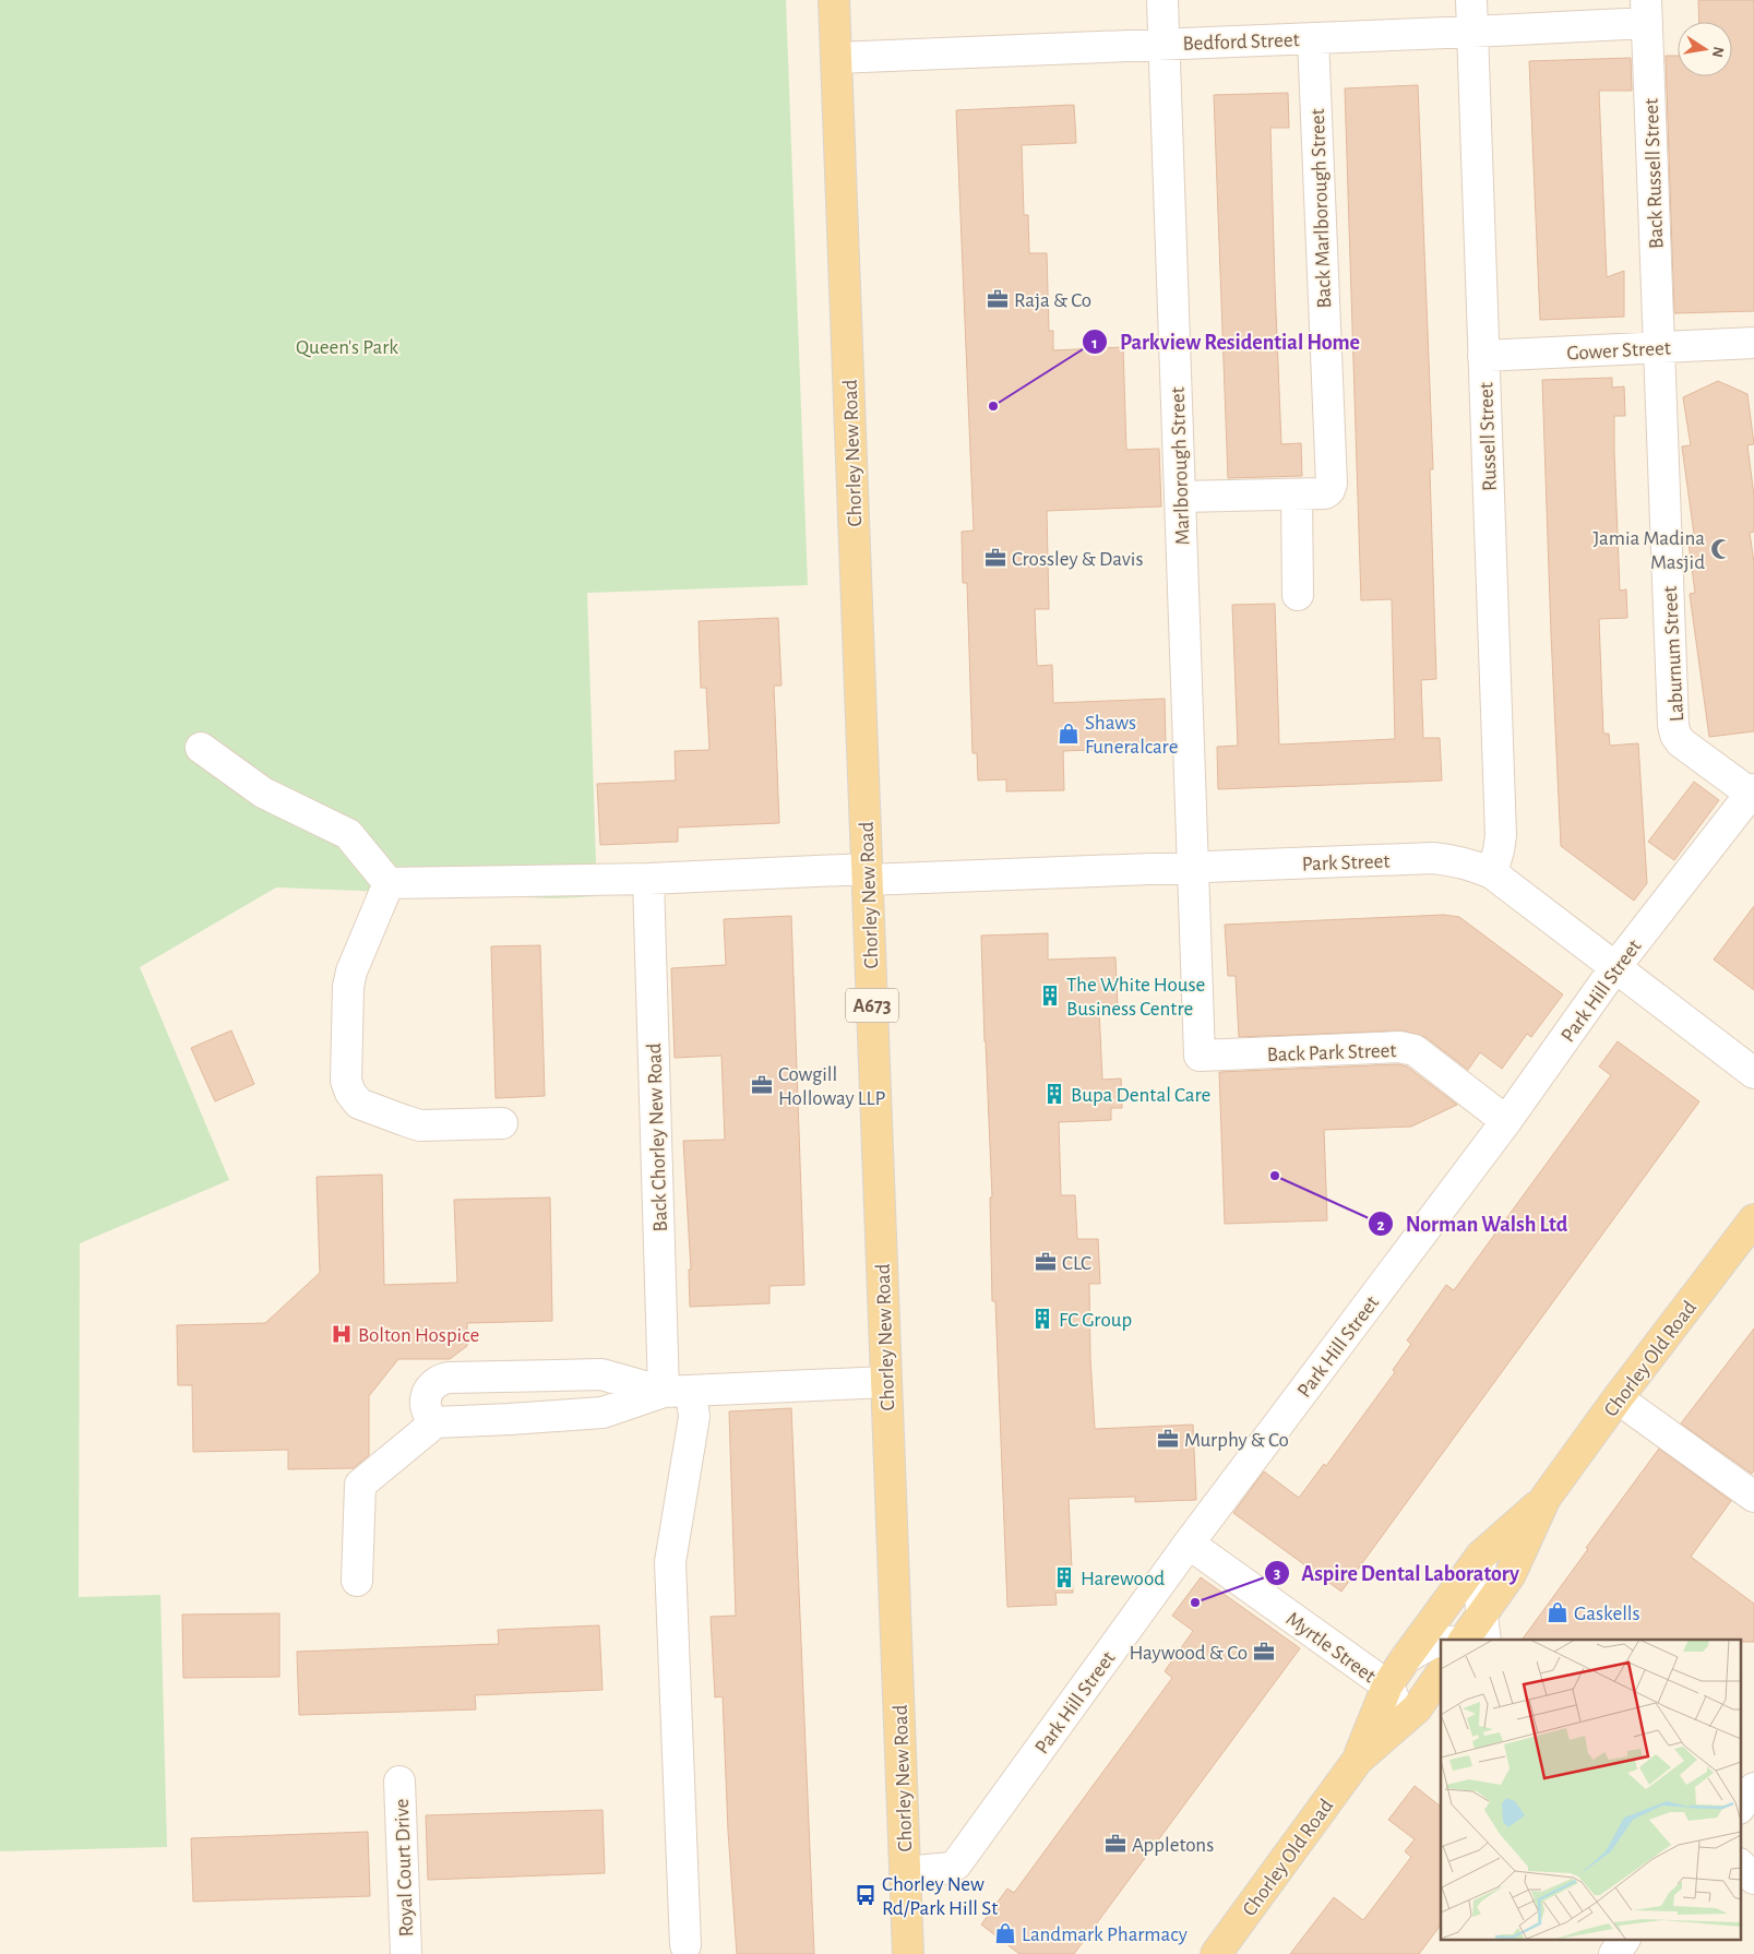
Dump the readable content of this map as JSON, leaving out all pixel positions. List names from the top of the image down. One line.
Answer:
{"streets":{"main road":["Chorley New Road","A673","Chorley Old Road"],"street":["Bedford Street","Back Russell Street","Back Marlborough Street","Gower Street","Russell Street","Marlborough Street","Laburnum Street","Park Street","Park Hill Street","Back Park Street","Back Chorley New Road","Myrtle Street","Royal Court Drive"]},"crossings":[["Bedford Street","Back Russell Street"],["Bedford Street","Back Marlborough Street"],["Bedford Street","Russell Street"],["Bedford Street","Chorley New Road"],["Bedford Street","Marlborough Street"],["Back Russell Street","Gower Street"],["Back Russell Street","Laburnum Street"],["Back Marlborough Street","Marlborough Street"],["Gower Street","Russell Street"],["Gower Street","Laburnum Street"],["Russell Street","Park Street"],["Chorley New Road","Park Street"],["Chorley New Road","Park Hill Street"],["Marlborough Street","Park Street"],["Marlborough Street","Back Park Street"],["Laburnum Street","Park Hill Street"],["Park Street","Park Hill Street"],["Park Hill Street","Back Park Street"],["Park Hill Street","Myrtle Street"],["Chorley Old Road","Myrtle Street"]],"parks":["Queen's Park"],"places":{"office":["Raja & Co","Crossley & Davis","Cowgill Holloway LLP","CLC","Murphy & Co","Haywood & Co","Appletons"],"other":["Parkview Residential Home","Norman Walsh Ltd","Aspire Dental Laboratory"],"mosque":["Jamia Madina Masjid"],"shop":["Shaws Funeralcare","Gaskells","Landmark Pharmacy"],"building":["The White House Business Centre","Bupa Dental Care","FC Group","Harewood"],"hospital":["Bolton Hospice"],"bus stop":["Chorley New Rd/Park Hill St"]},"north":"right"}
